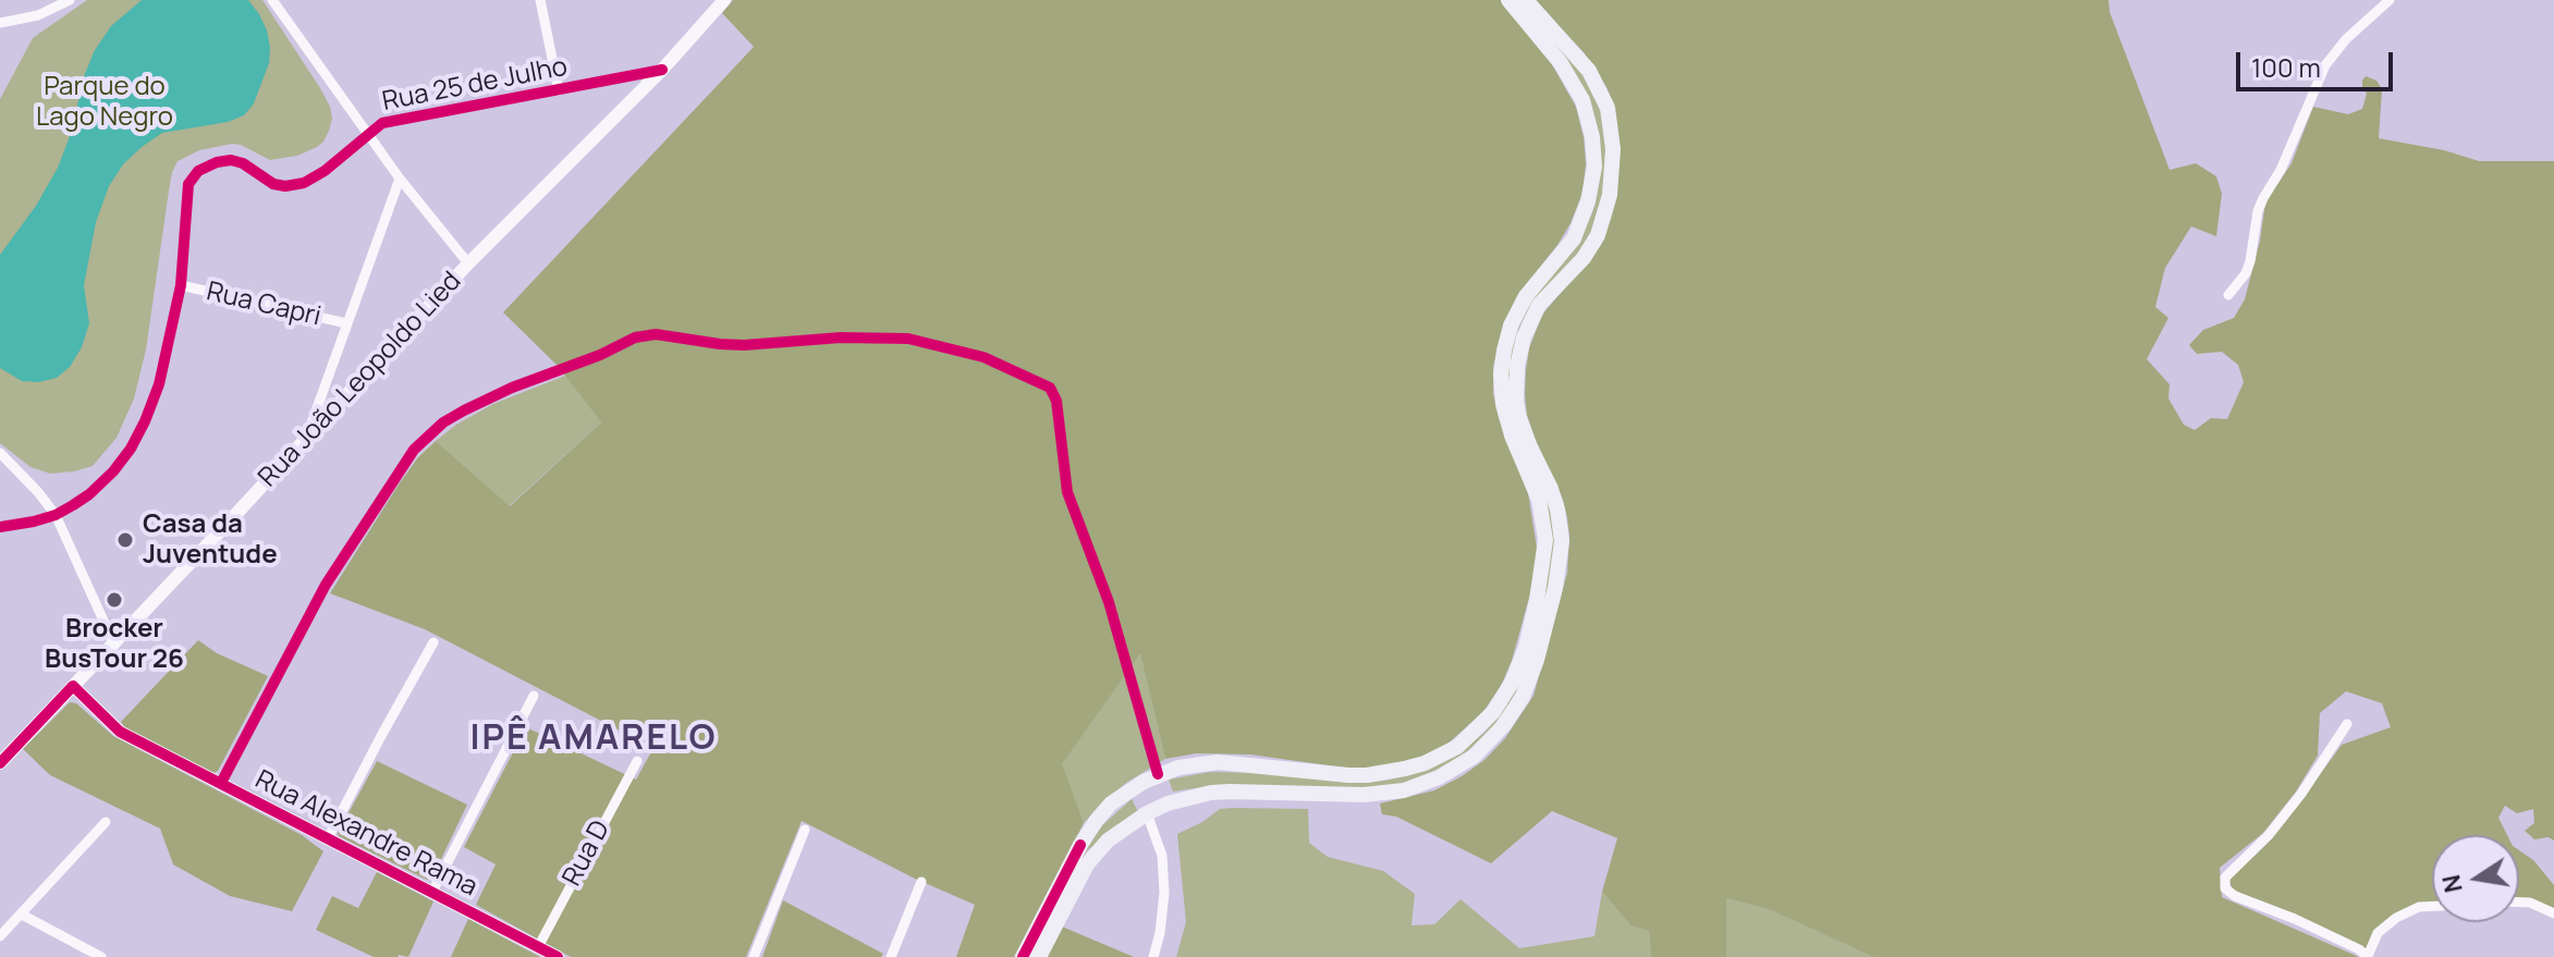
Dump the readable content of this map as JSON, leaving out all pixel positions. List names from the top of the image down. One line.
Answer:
{"streets":{"street":["Rua 25 de Julho","Rua Capri","Rua João Leopoldo Lied","Rua Alexandre Rama","Rua D"]},"crossings":[["Rua 25 de Julho","Rua Capri"],["Rua 25 de Julho","Rua João Leopoldo Lied"],["Rua João Leopoldo Lied","Rua Alexandre Rama"],["Rua Alexandre Rama","Rua D"]],"districts":["IPÊ AMARELO"],"parks":["Parque do Lago Negro"],"places":["Casa da Juventude","Brocker BusTour 26"],"scale_bar":"100 m","north":"left"}
